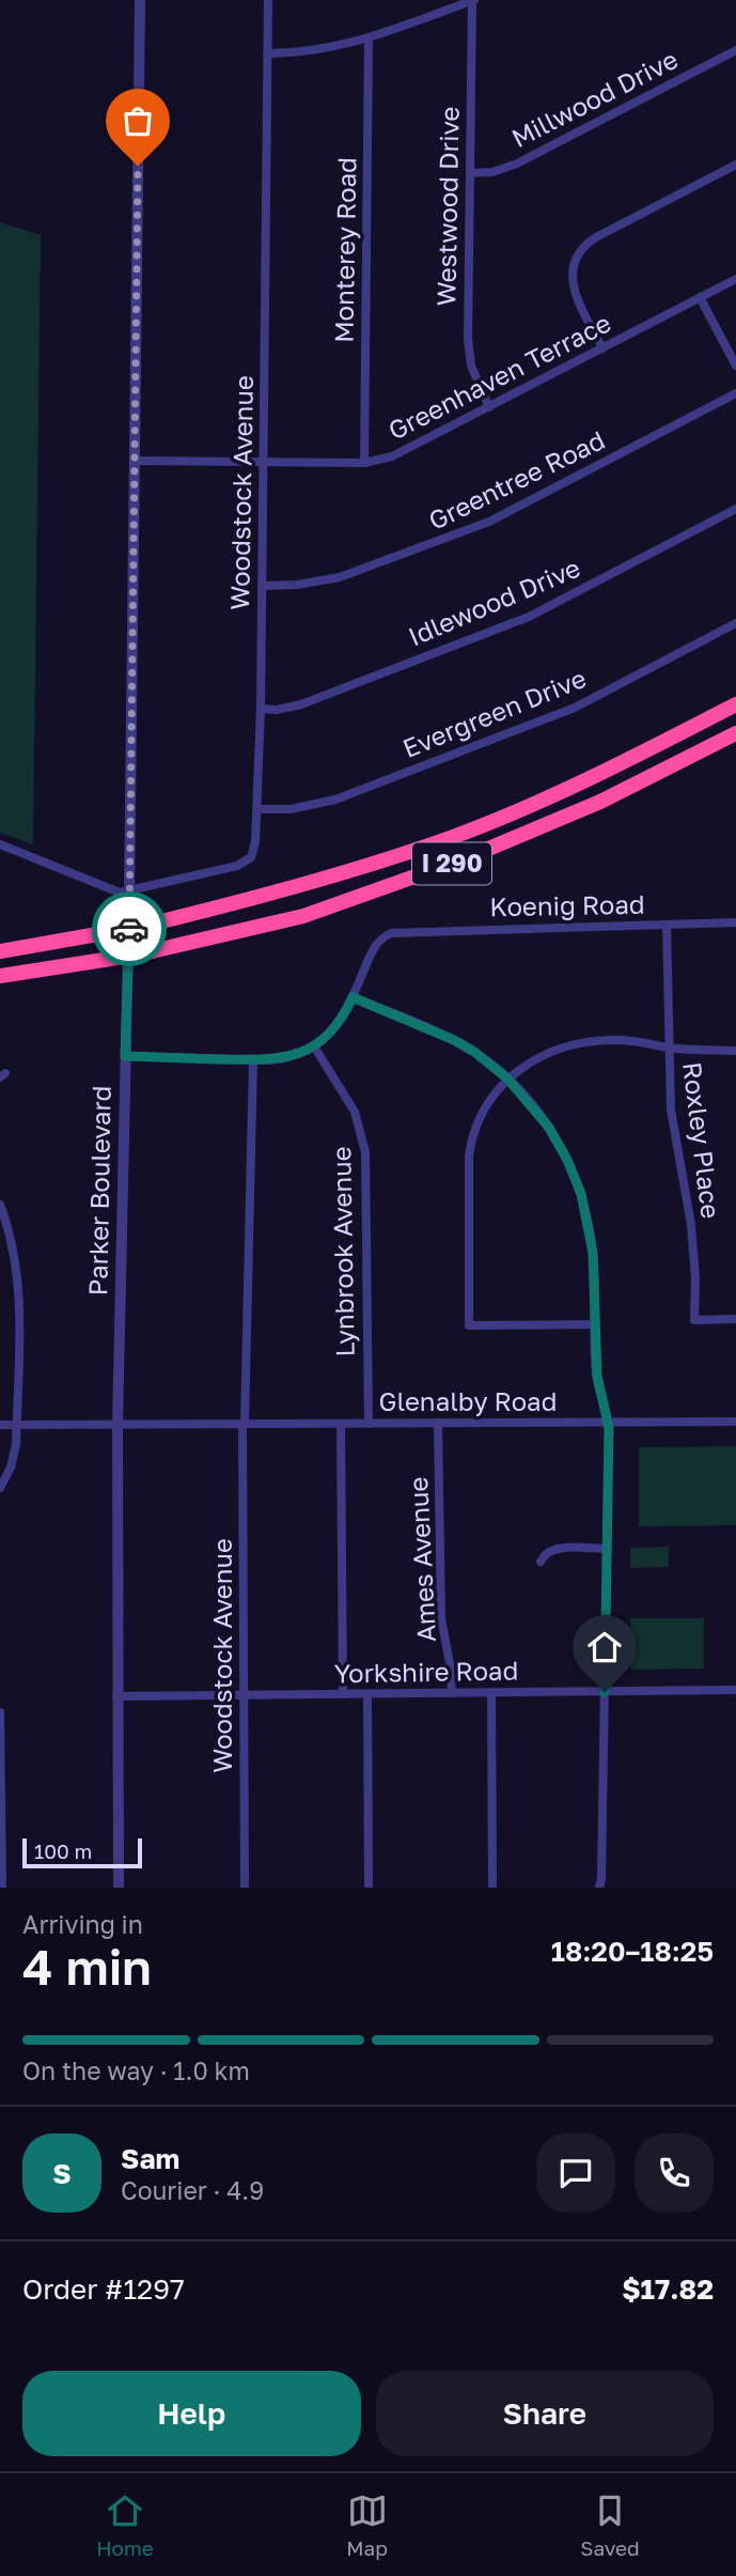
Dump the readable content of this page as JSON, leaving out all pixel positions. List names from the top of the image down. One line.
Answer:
{"streets":{"highway":["I 290"],"street":["Millwood Drive","Westwood Drive","Monterey Road","Greenhaven Terrace","Greentree Road","Woodstock Avenue","Idlewood Drive","Evergreen Drive","Koenig Road","Roxley Place","Parker Boulevard","Lynbrook Avenue","Glenalby Road","Ames Avenue","Yorkshire Road"]},"crossings":[["Millwood Drive","Westwood Drive"],["Westwood Drive","Greenhaven Terrace"],["Monterey Road","Greenhaven Terrace"],["Greenhaven Terrace","Woodstock Avenue"],["Greenhaven Terrace","Parker Boulevard"],["Greentree Road","Woodstock Avenue"],["Woodstock Avenue","Idlewood Drive"],["Woodstock Avenue","Evergreen Drive"],["Woodstock Avenue","Parker Boulevard"],["Woodstock Avenue","Glenalby Road"],["Woodstock Avenue","Yorkshire Road"],["Koenig Road","Roxley Place"],["Parker Boulevard","Glenalby Road"],["Parker Boulevard","Yorkshire Road"],["Lynbrook Avenue","Glenalby Road"],["Glenalby Road","Ames Avenue"],["Ames Avenue","Yorkshire Road"]],"scale_bar":"100 m","page":{"scale":"100 m","heading":["4 min","Arriving in","18:20–18:25"],"panel":["Sam","Courier · 4.9","Order #1297","$17.82"],"bar":"On the way · 1.0 km","round":"S","buttons":["Help","Share"],"tabs":["Home","Map","Saved"]}}
